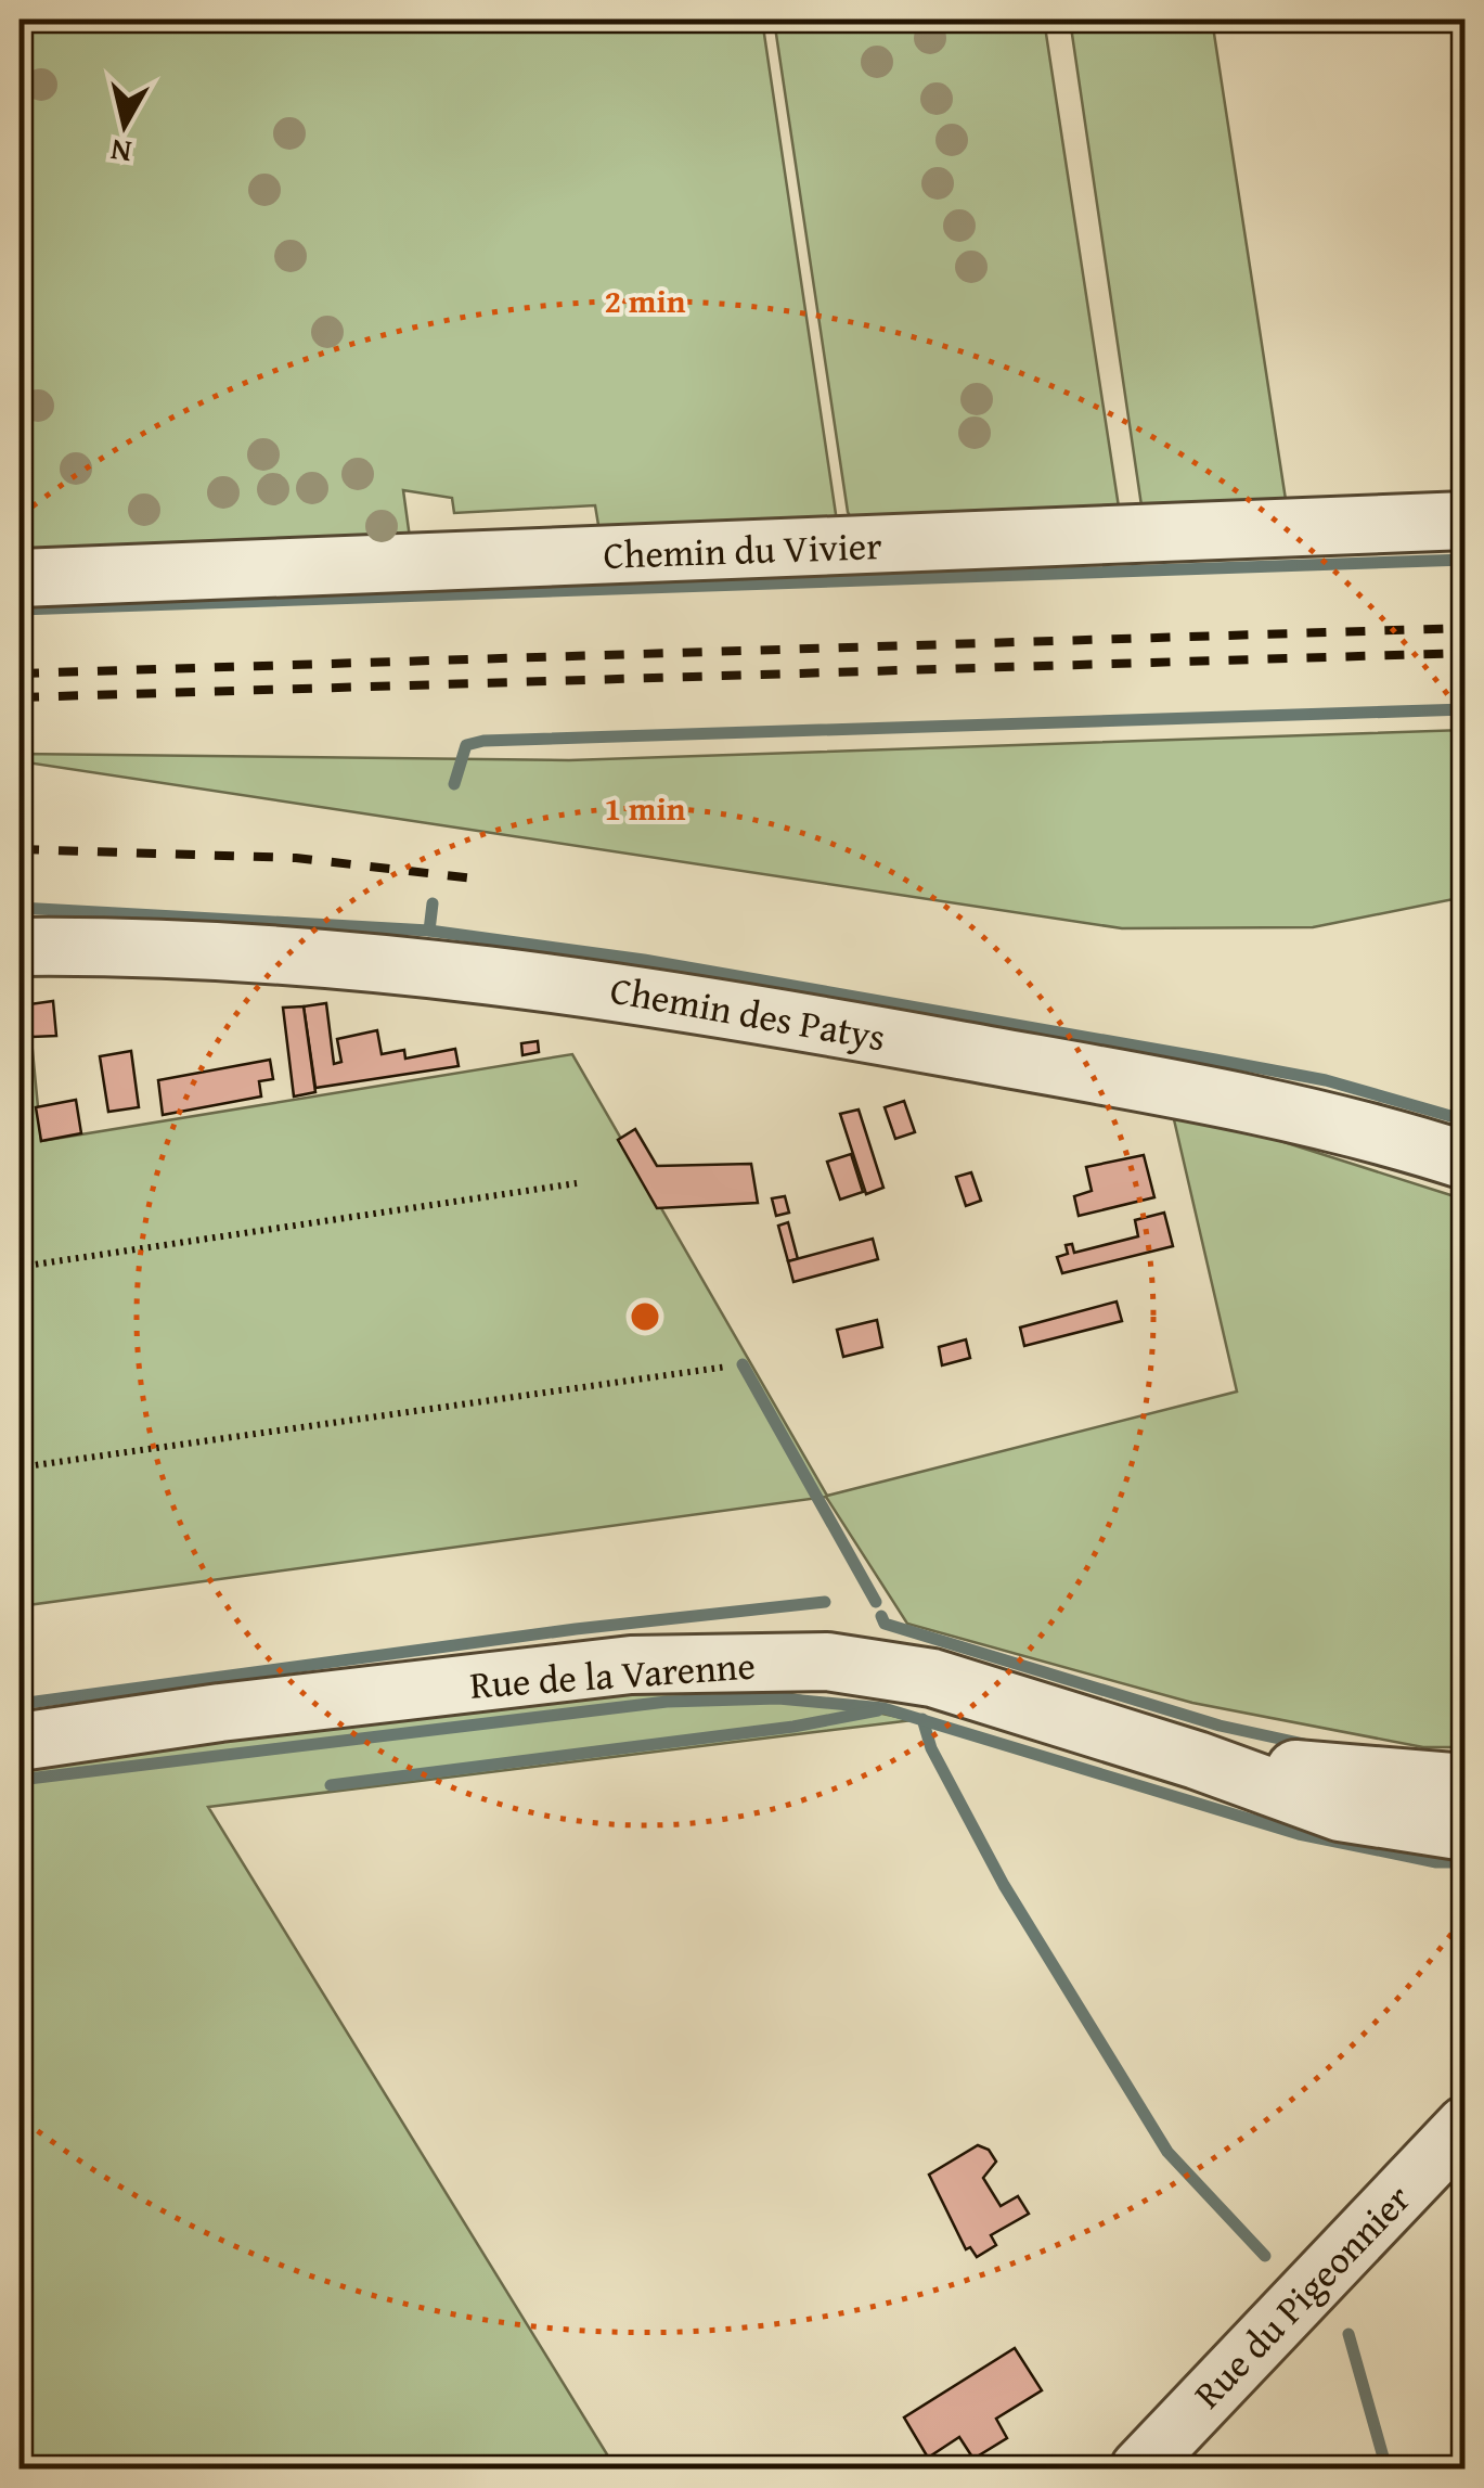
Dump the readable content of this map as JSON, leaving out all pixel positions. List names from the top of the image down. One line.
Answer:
{"streets":{"street":["Chemin du Vivier","Chemin des Patys","Rue de la Varenne","Rue du Pigeonnier"]},"north":"bottom","rings":["2 min","1 min"]}
